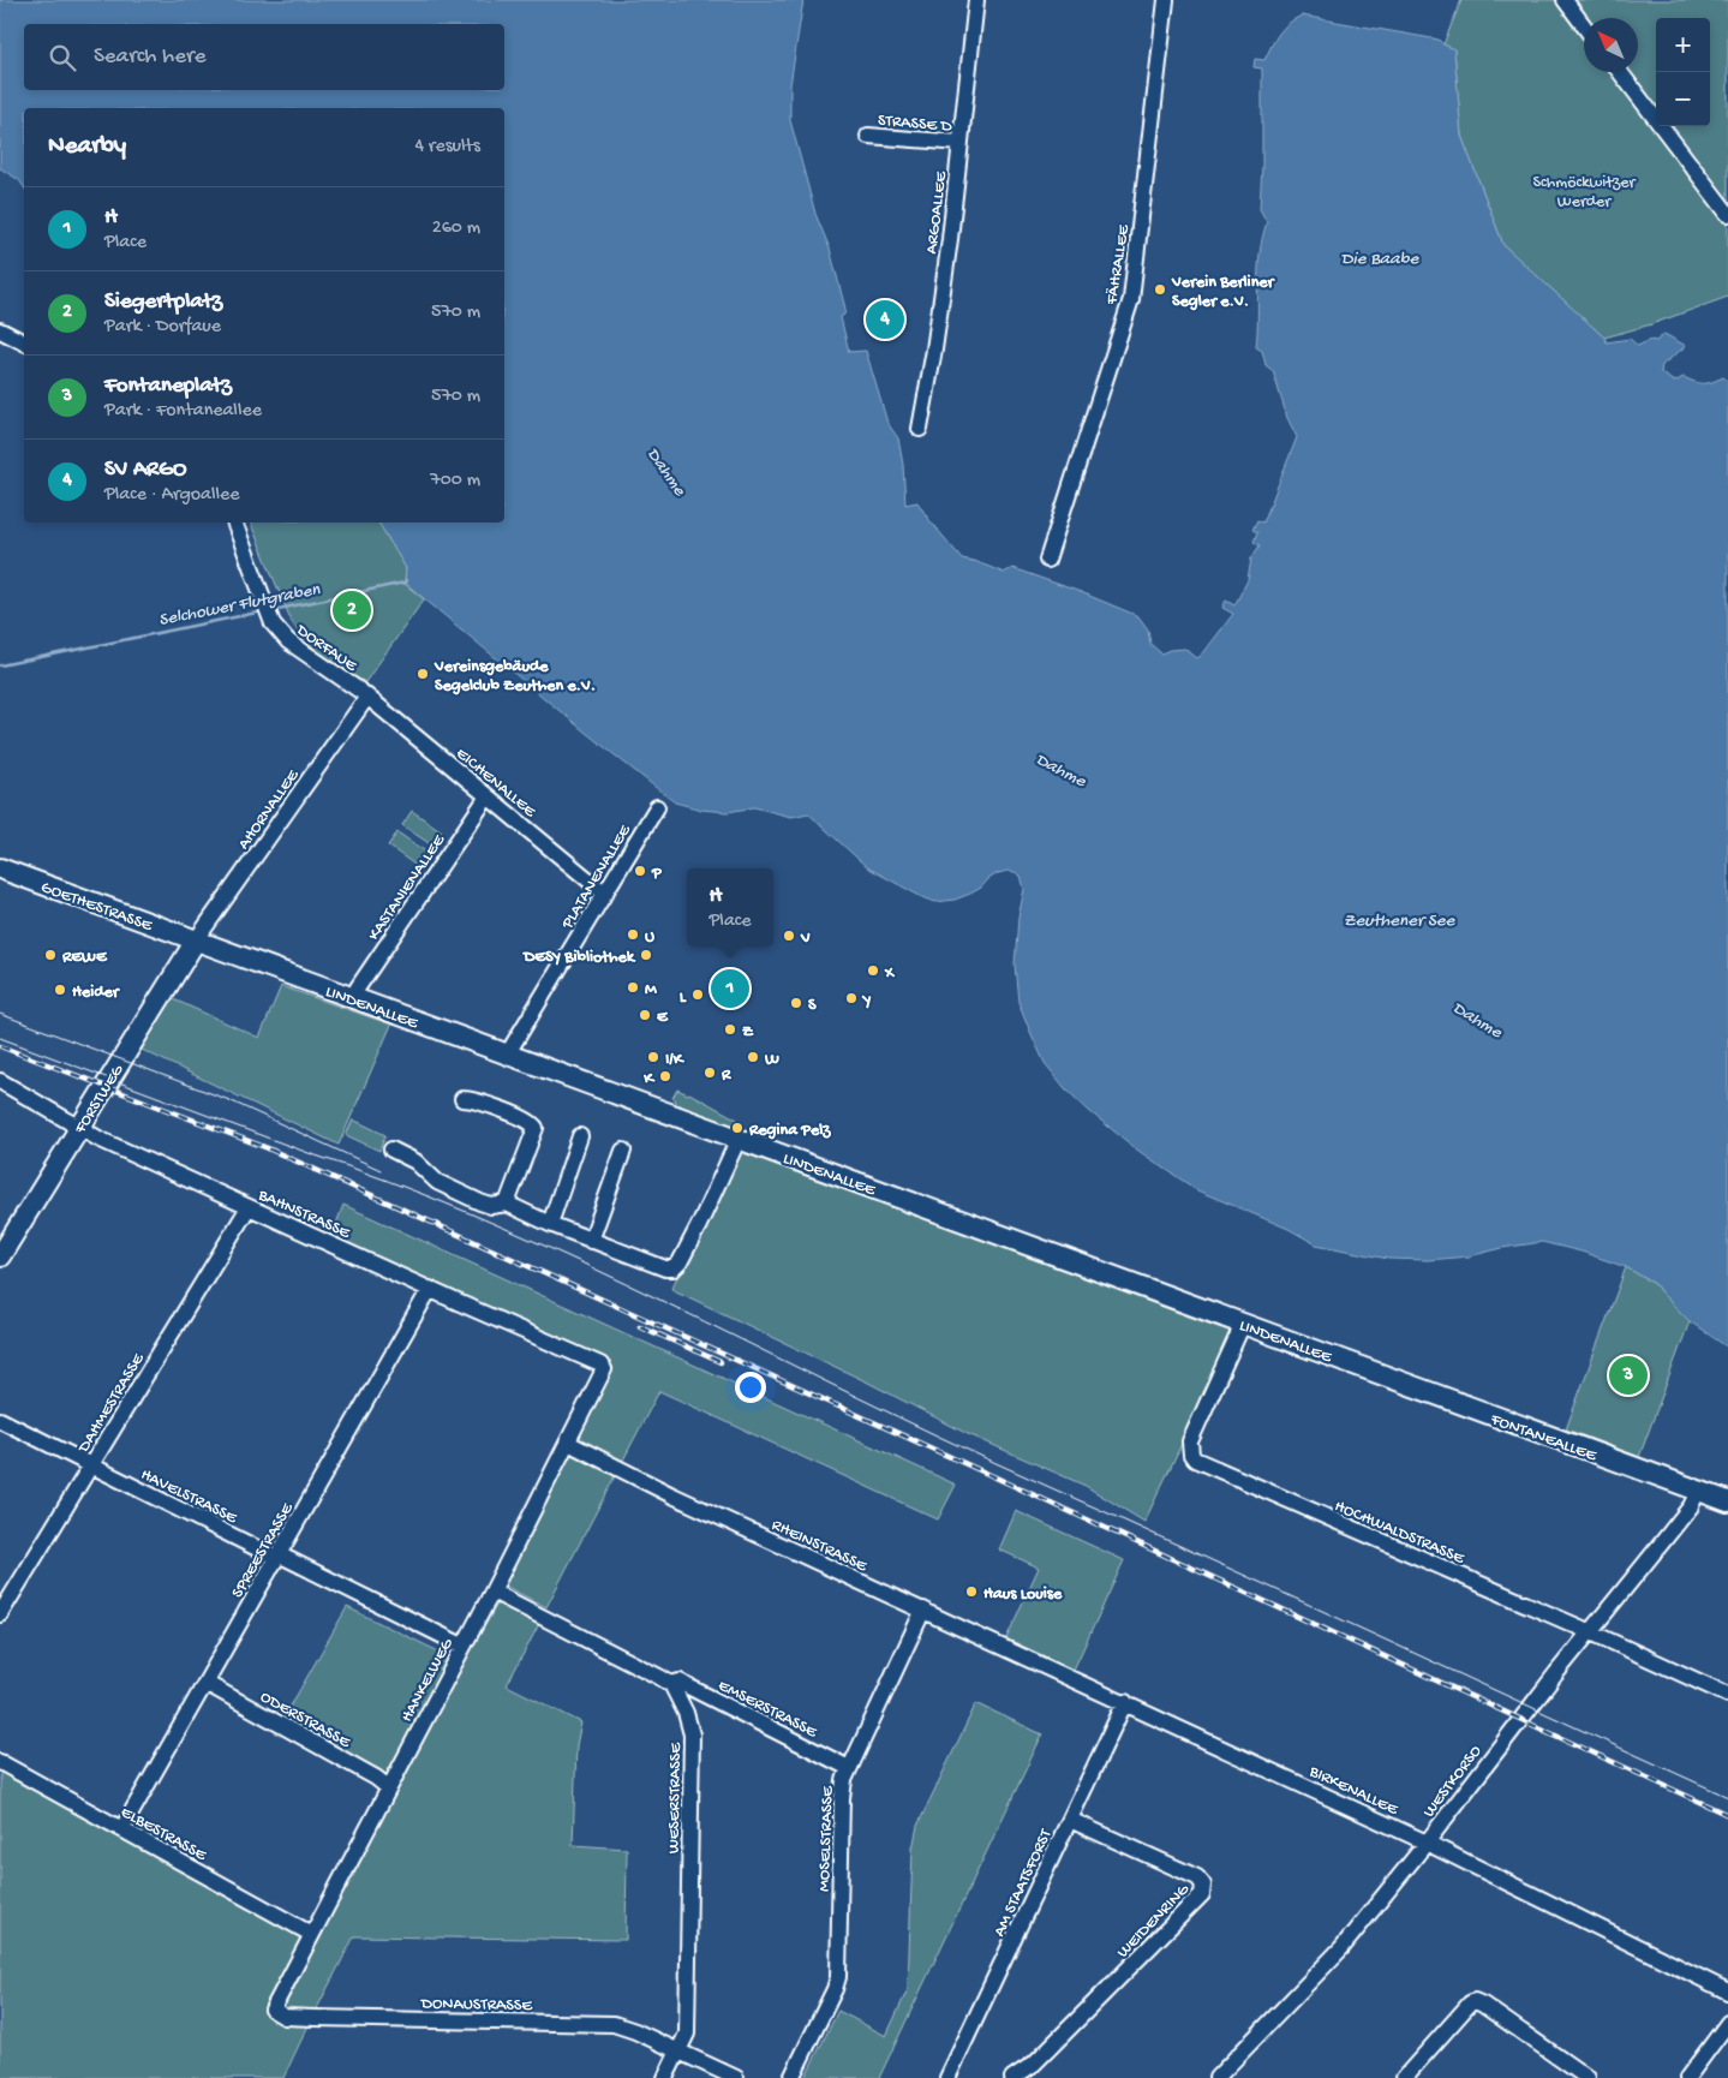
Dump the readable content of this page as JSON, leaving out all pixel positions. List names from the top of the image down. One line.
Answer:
{"streets":{"main road":["GOETHESTRASSE","LINDENALLEE","FORSTWEG","FONTANEALLEE"],"street":["STRASSE D","ARGOALLEE","FÄHRALLEE","DORFAUE","EICHENALLEE","AHORNALLEE","PLATANENALLEE","KASTANIENALLEE","BAHNSTRASSE","DAHMESTRASSE","HAVELSTRASSE","HOCHWALDSTRASSE","RHEINSTRASSE","SPREESTRASSE","HANKELWEG","EMSERSTRASSE","ODERSTRASSE","WESTKORSO","BIRKENALLEE","WESERSTRASSE","ELBESTRASSE","MOSELSTRASSE","AM STAATSFORST","WEIDENRING","DONAUSTRASSE"]},"crossings":[["STRASSE D","ARGOALLEE"],["DORFAUE","EICHENALLEE"],["DORFAUE","AHORNALLEE"],["EICHENALLEE","AHORNALLEE"],["EICHENALLEE","PLATANENALLEE"],["EICHENALLEE","KASTANIENALLEE"],["AHORNALLEE","GOETHESTRASSE"],["AHORNALLEE","LINDENALLEE"],["AHORNALLEE","FORSTWEG"],["PLATANENALLEE","LINDENALLEE"],["KASTANIENALLEE","LINDENALLEE"],["GOETHESTRASSE","LINDENALLEE"],["GOETHESTRASSE","FORSTWEG"],["LINDENALLEE","FORSTWEG"],["LINDENALLEE","FONTANEALLEE"],["LINDENALLEE","HOCHWALDSTRASSE"],["FORSTWEG","BAHNSTRASSE"],["BAHNSTRASSE","DAHMESTRASSE"],["BAHNSTRASSE","SPREESTRASSE"],["BAHNSTRASSE","HANKELWEG"],["DAHMESTRASSE","HAVELSTRASSE"],["FONTANEALLEE","WESTKORSO"],["HAVELSTRASSE","SPREESTRASSE"],["HAVELSTRASSE","HANKELWEG"],["HOCHWALDSTRASSE","WESTKORSO"],["RHEINSTRASSE","HANKELWEG"],["RHEINSTRASSE","BIRKENALLEE"],["RHEINSTRASSE","MOSELSTRASSE"],["SPREESTRASSE","ODERSTRASSE"],["SPREESTRASSE","ELBESTRASSE"],["HANKELWEG","ODERSTRASSE"],["HANKELWEG","ELBESTRASSE"],["HANKELWEG","DONAUSTRASSE"],["EMSERSTRASSE","WESERSTRASSE"],["EMSERSTRASSE","MOSELSTRASSE"],["WESTKORSO","BIRKENALLEE"],["BIRKENALLEE","AM STAATSFORST"],["WESERSTRASSE","DONAUSTRASSE"],["AM STAATSFORST","WEIDENRING"]],"water":["Die Baabe","Dahme","Selchower Flutgraben","Zeuthener See"],"parks":["Schmöckwitzer Werder"],"places":["Verein Berliner Segler e.V.","Vereinsgebäude Segelclub Zeuthen e.V.","P","U","V","REWE","DESY Bibliothek","X","M","Heider","L","Y","S","E","Z","I/K","W","R","K","Regina Pelz","Haus Louise"],"north":"top left","page":{"map_buttons":["+","−"],"search":"Search here","heading":["Nearby","4 results"],"list":[{"mark":"1","name":"H","note":"Place","value":"260 m"},{"mark":"2","name":"Siegertplatz","note":"Park · Dorfaue","value":"570 m"},{"mark":"3","name":"Fontaneplatz","note":"Park · Fontaneallee","value":"570 m"},{"mark":"4","name":"SV ARGO","note":"Place · Argoallee","value":"700 m"}],"pins":["4","2","1","3"],"popup":["H","Place"]}}
